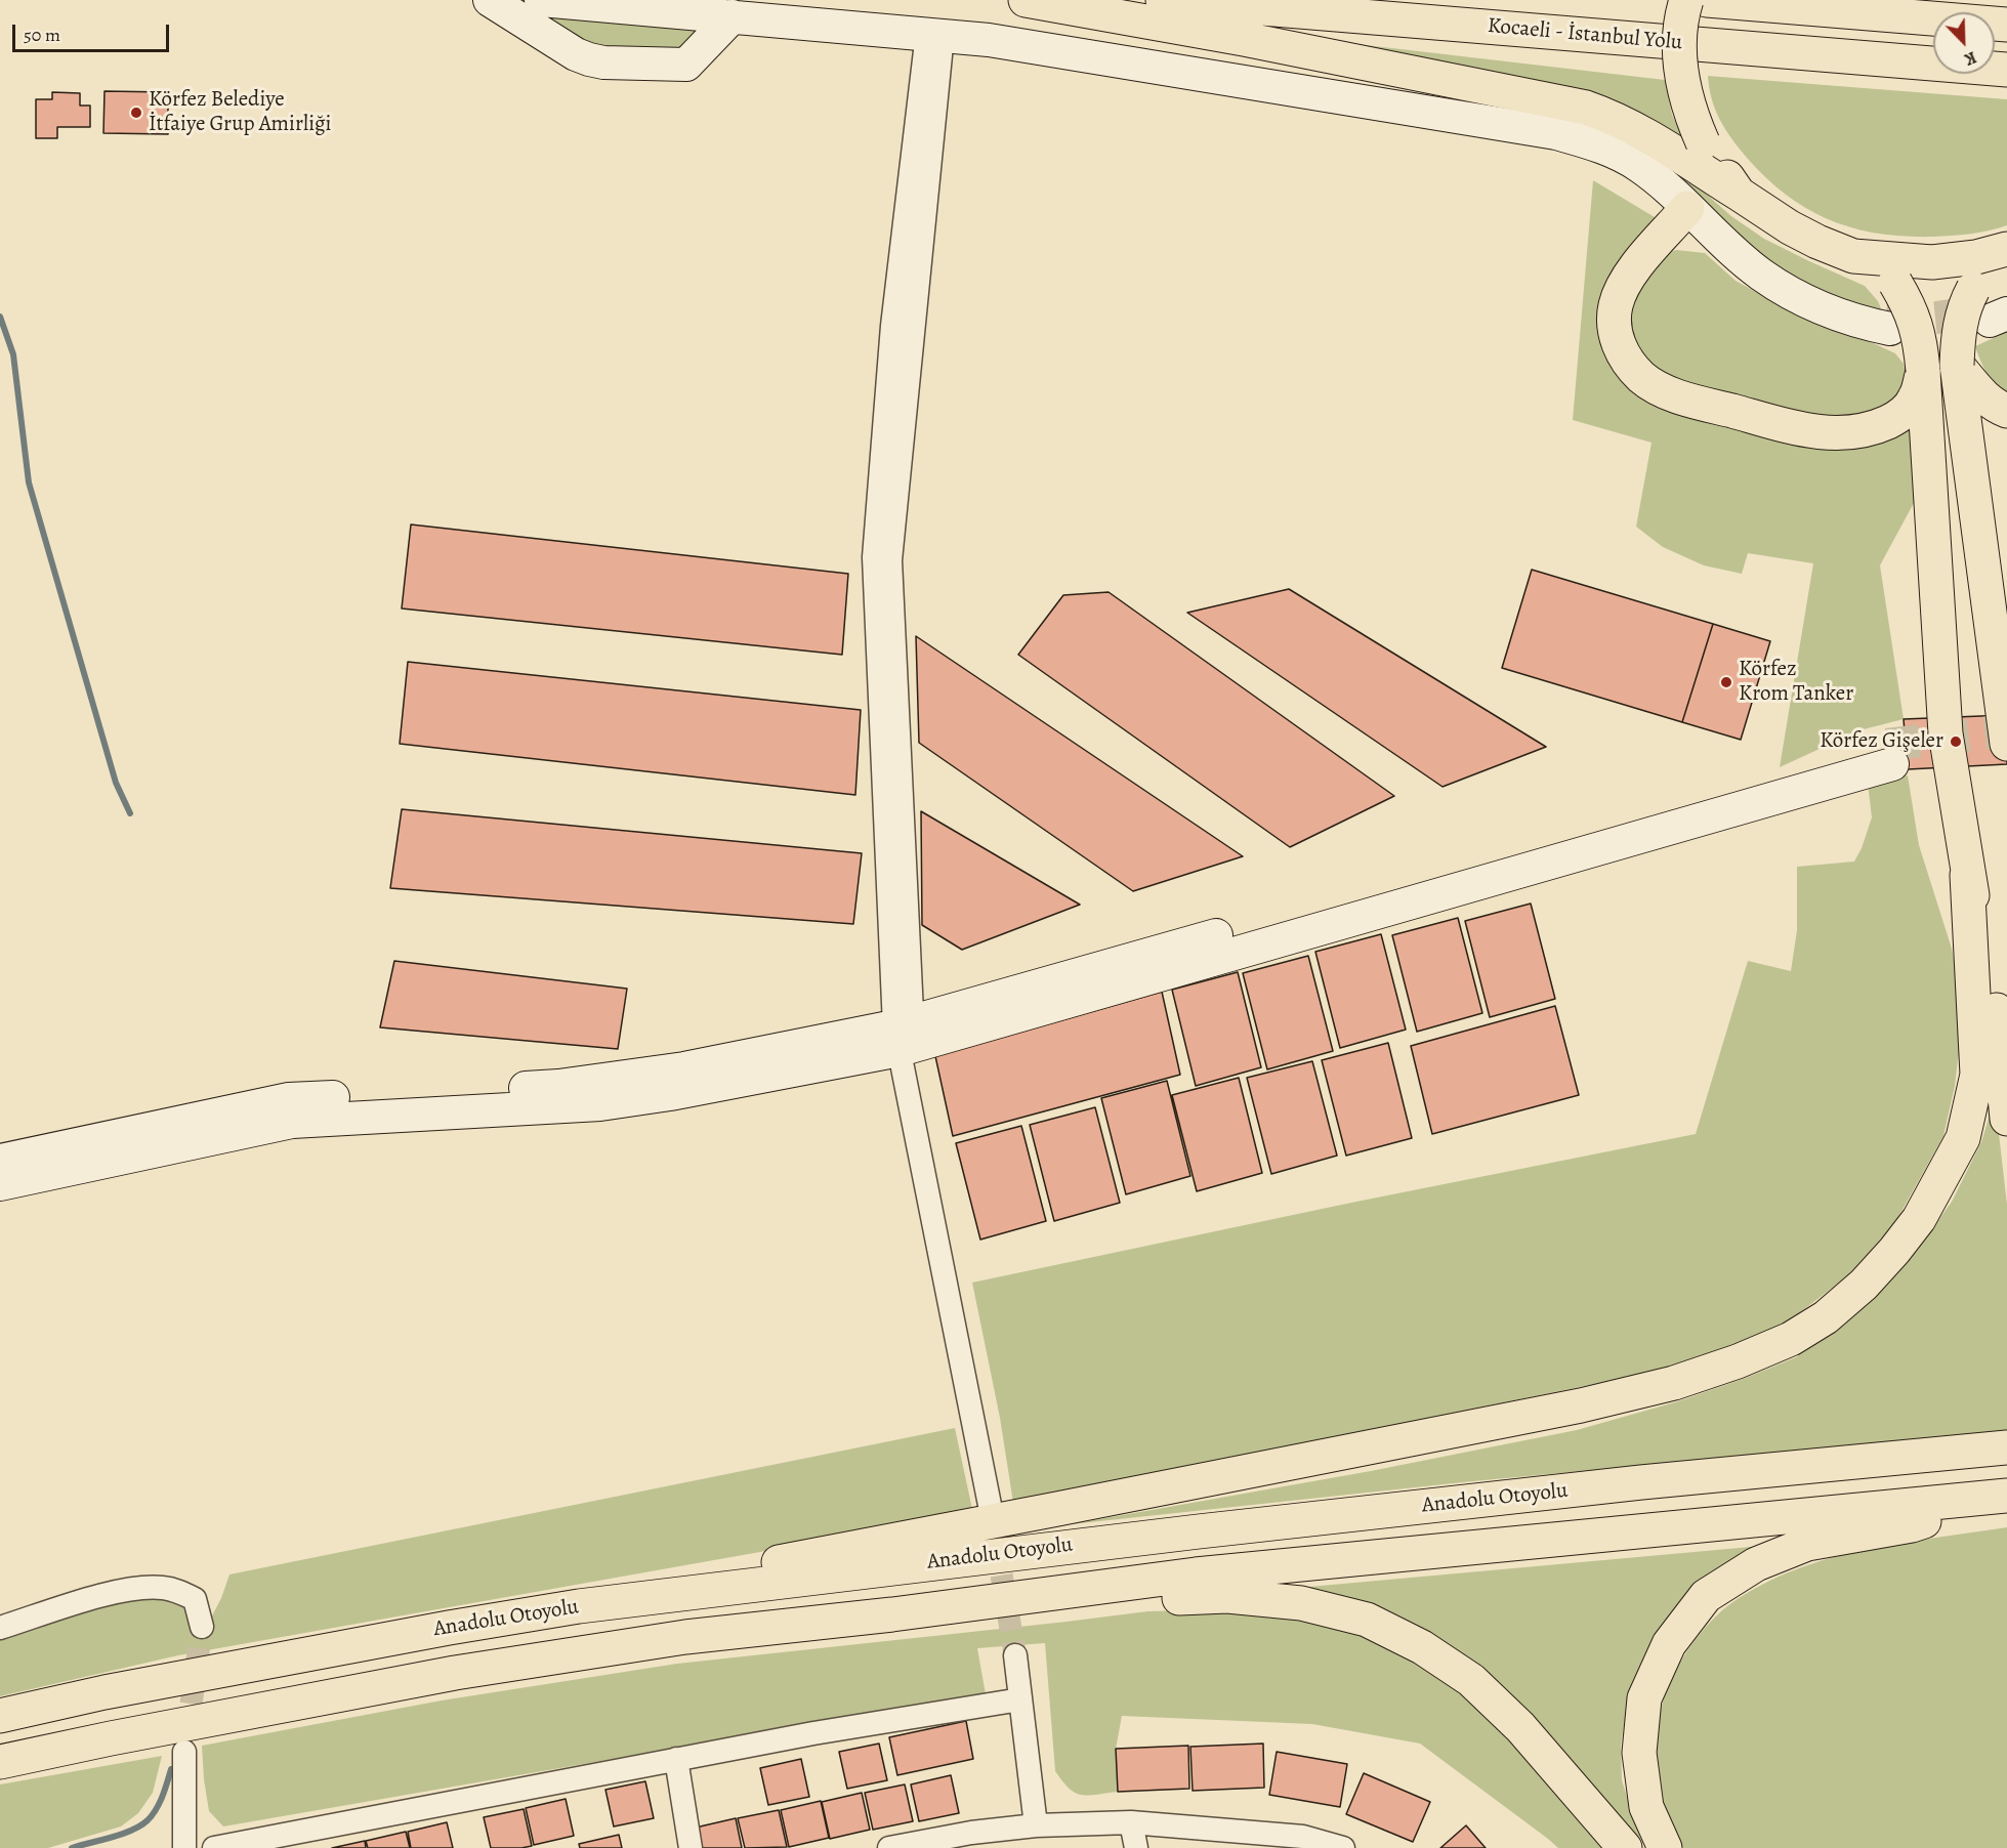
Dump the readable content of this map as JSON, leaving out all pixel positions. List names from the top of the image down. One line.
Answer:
{"streets":{"highway":["Kocaeli - İstanbul Yolu","Anadolu Otoyolu"]},"places":["Körfez Belediye İtfaiye Grup Amirliği","Körfez Krom Tanker","Körfez Gişeler"],"scale_bar":"50 m","north":"bottom right"}
